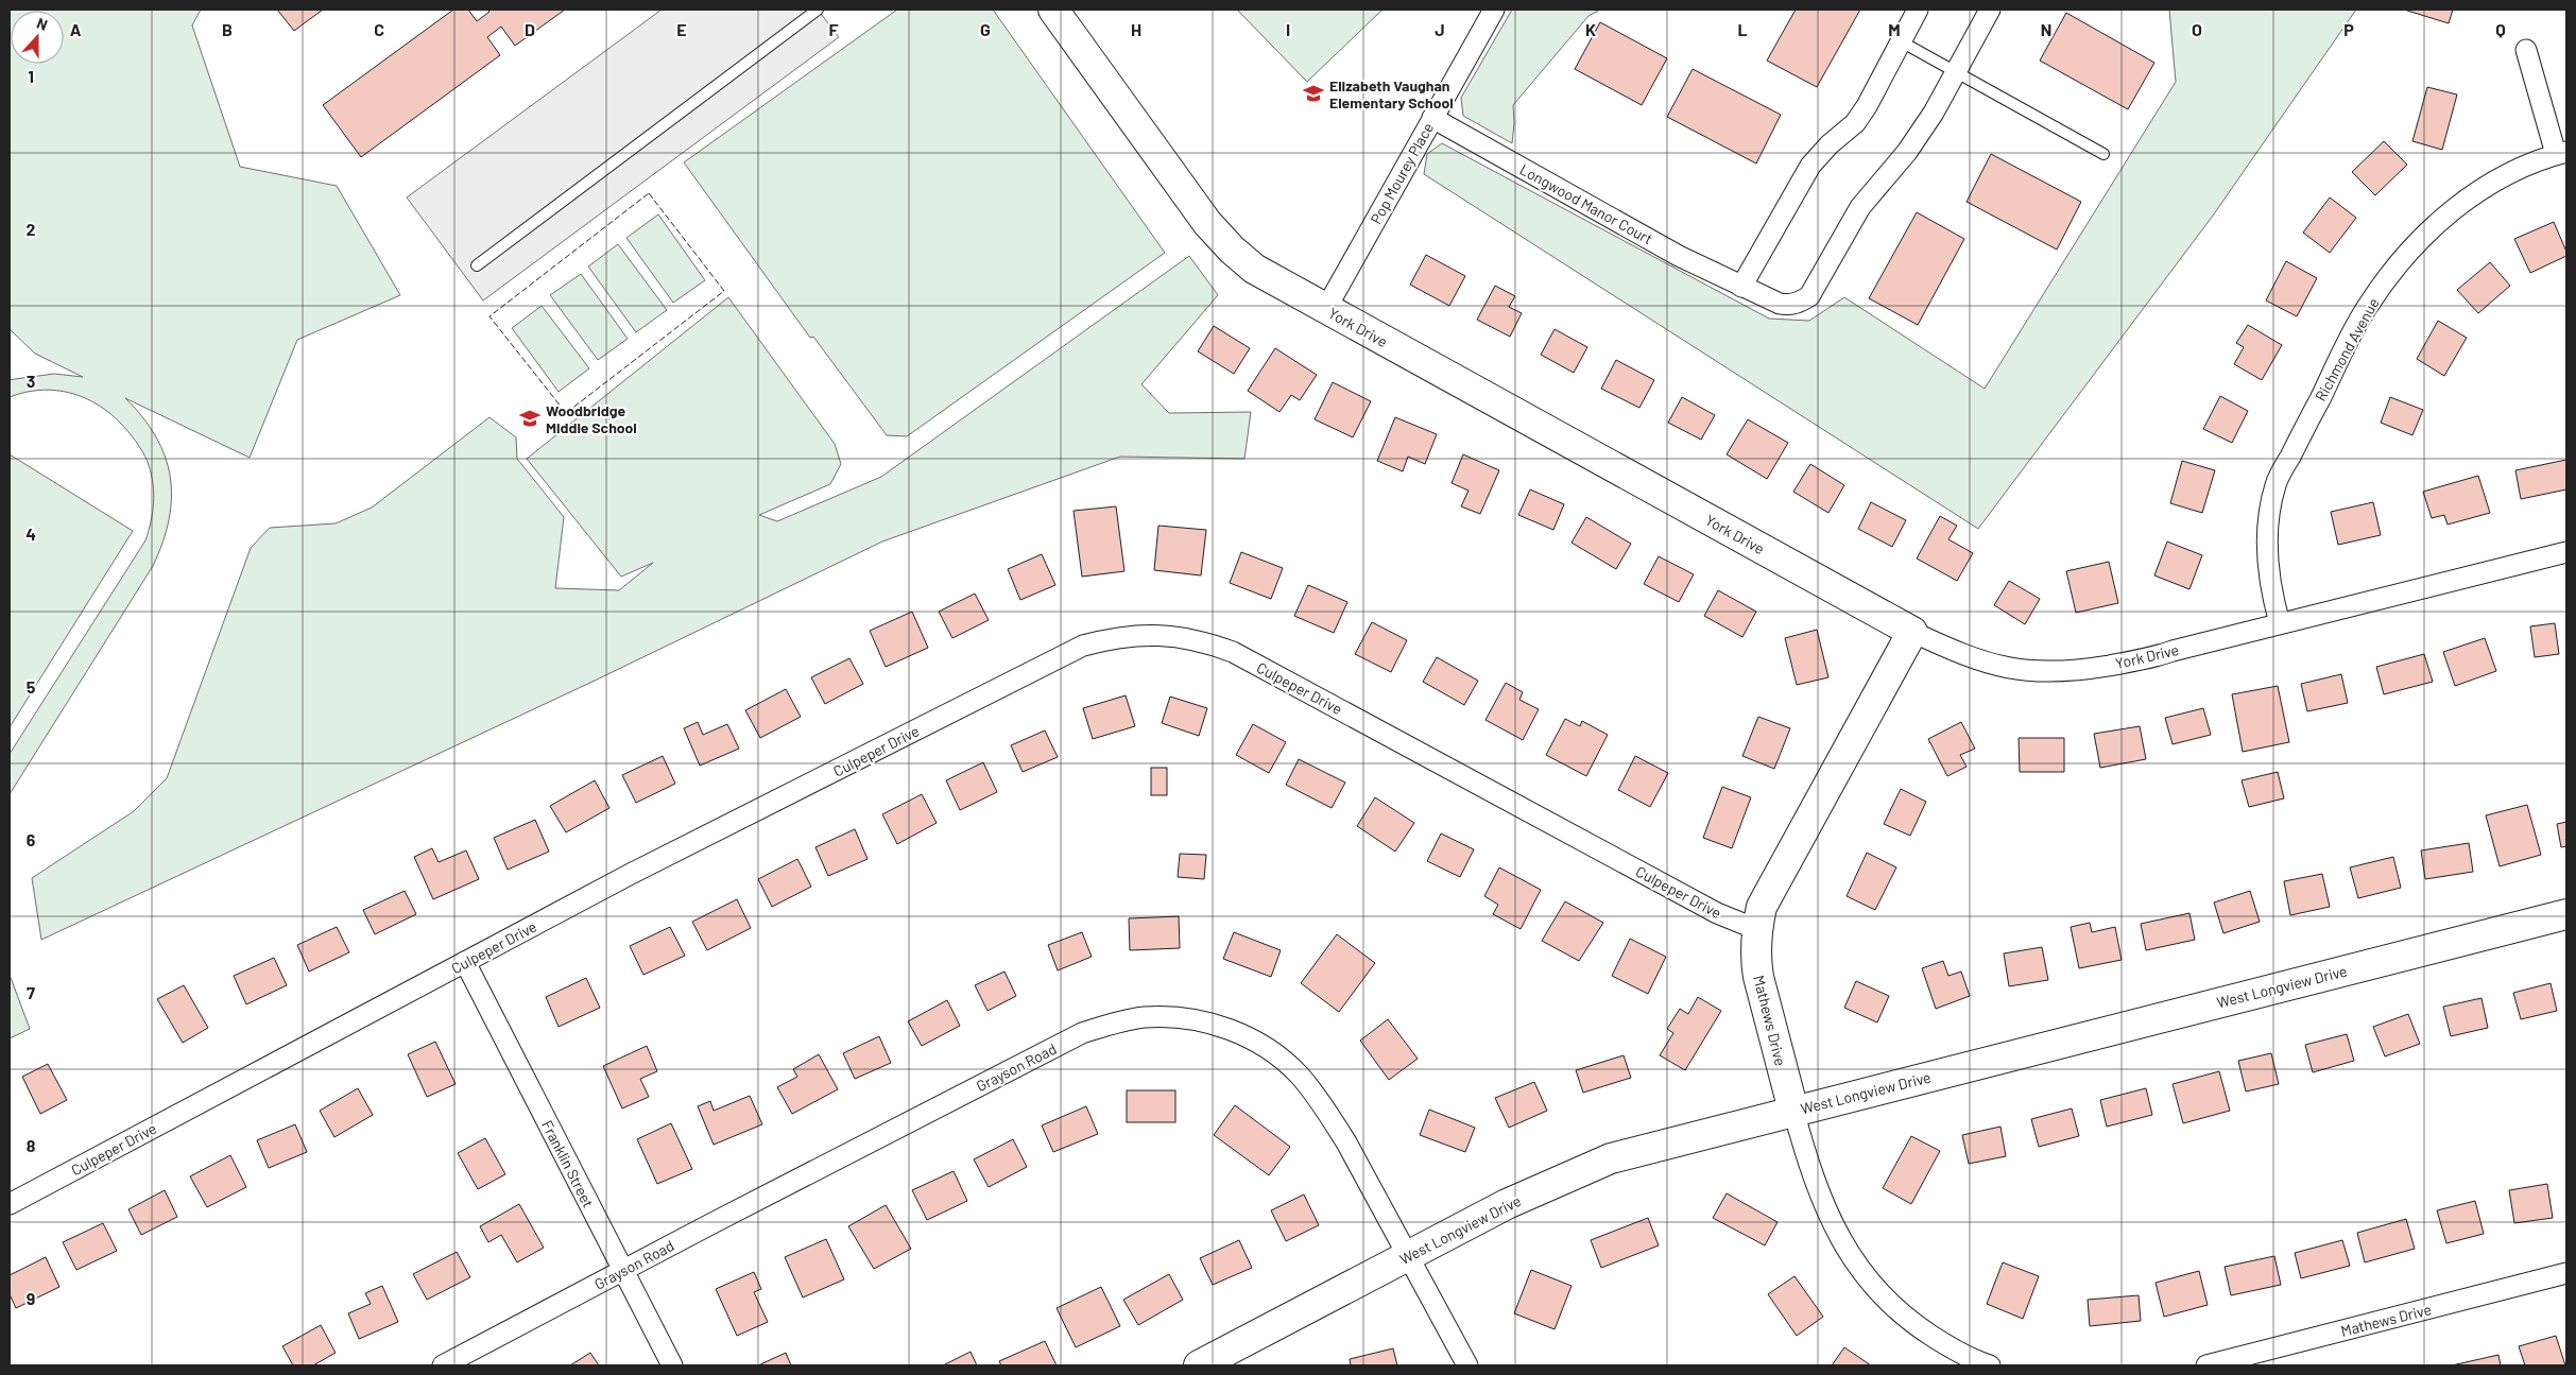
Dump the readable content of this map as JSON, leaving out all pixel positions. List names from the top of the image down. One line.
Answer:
{"streets":{"street":["Pop Mourey Place","Longwood Manor Court","York Drive","Richmond Avenue","Culpeper Drive","West Longview Drive","Mathews Drive","Grayson Road","Franklin Street"]},"crossings":[["Pop Mourey Place","Longwood Manor Court"],["Pop Mourey Place","York Drive"],["York Drive","Richmond Avenue"],["York Drive","Mathews Drive"],["Culpeper Drive","Mathews Drive"],["Culpeper Drive","Franklin Street"],["West Longview Drive","Mathews Drive"],["West Longview Drive","Grayson Road"],["Grayson Road","Franklin Street"]],"places":{"school or university":["Elizabeth Vaughan Elementary School","Woodbridge Middle School"]},"north":"top","grid":{"columns":["A","B","C","D","E","F","G","H","I","J","K","L","M","N","O","P","Q"],"rows":["1","2","3","4","5","6","7","8","9"]}}
